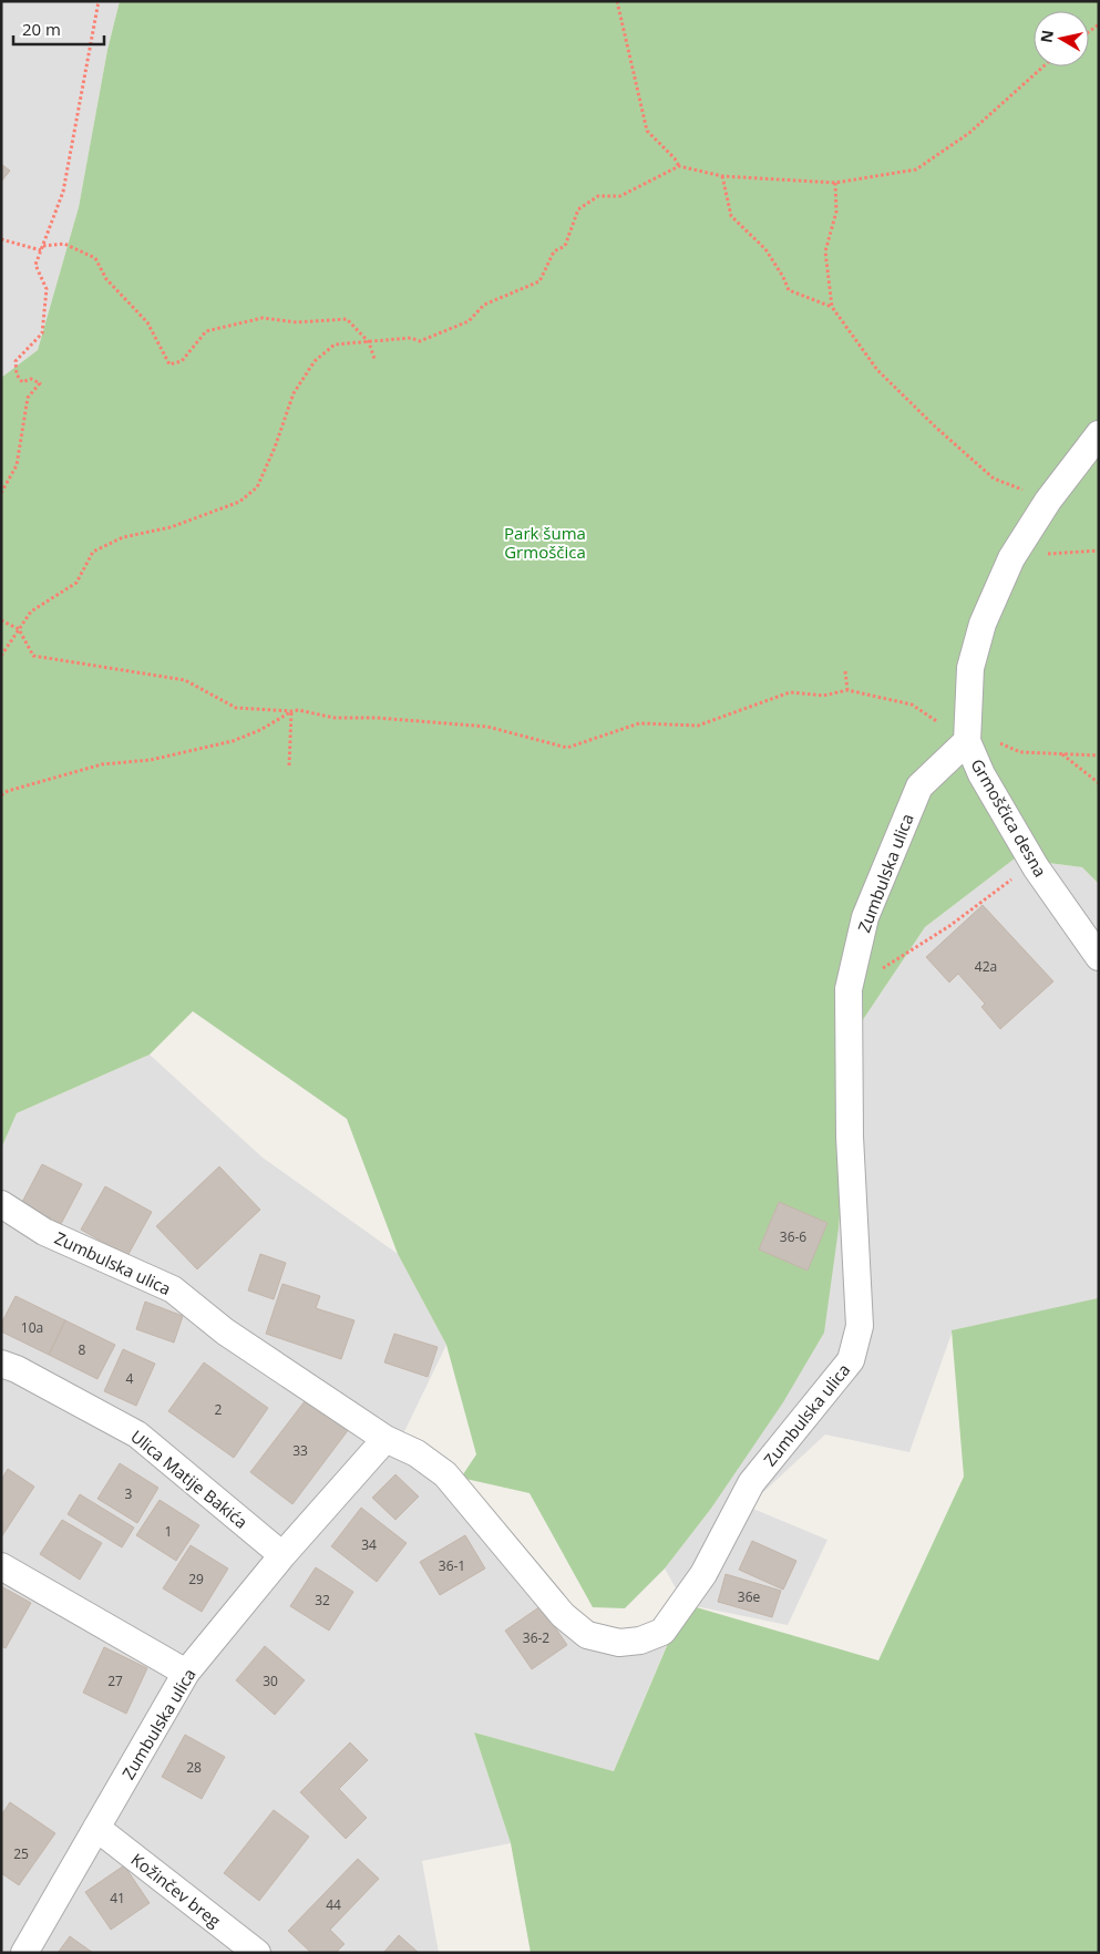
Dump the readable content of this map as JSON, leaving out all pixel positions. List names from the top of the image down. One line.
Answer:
{"streets":{"street":["Grmoščica desna","Zumbulska ulica","Ulica Matije Bakića","Kožinčev breg"]},"crossings":[["Grmoščica desna","Zumbulska ulica"],["Zumbulska ulica","Ulica Matije Bakića"],["Zumbulska ulica","Kožinčev breg"]],"parks":["Park šuma Grmoščica"],"house_numbers":["42a","36-6","10a","8","4","2","33","3","1","34","36-1","29","36e","32","36-2","27","30","28","25","41","44"],"scale_bar":"20 m","north":"left"}
